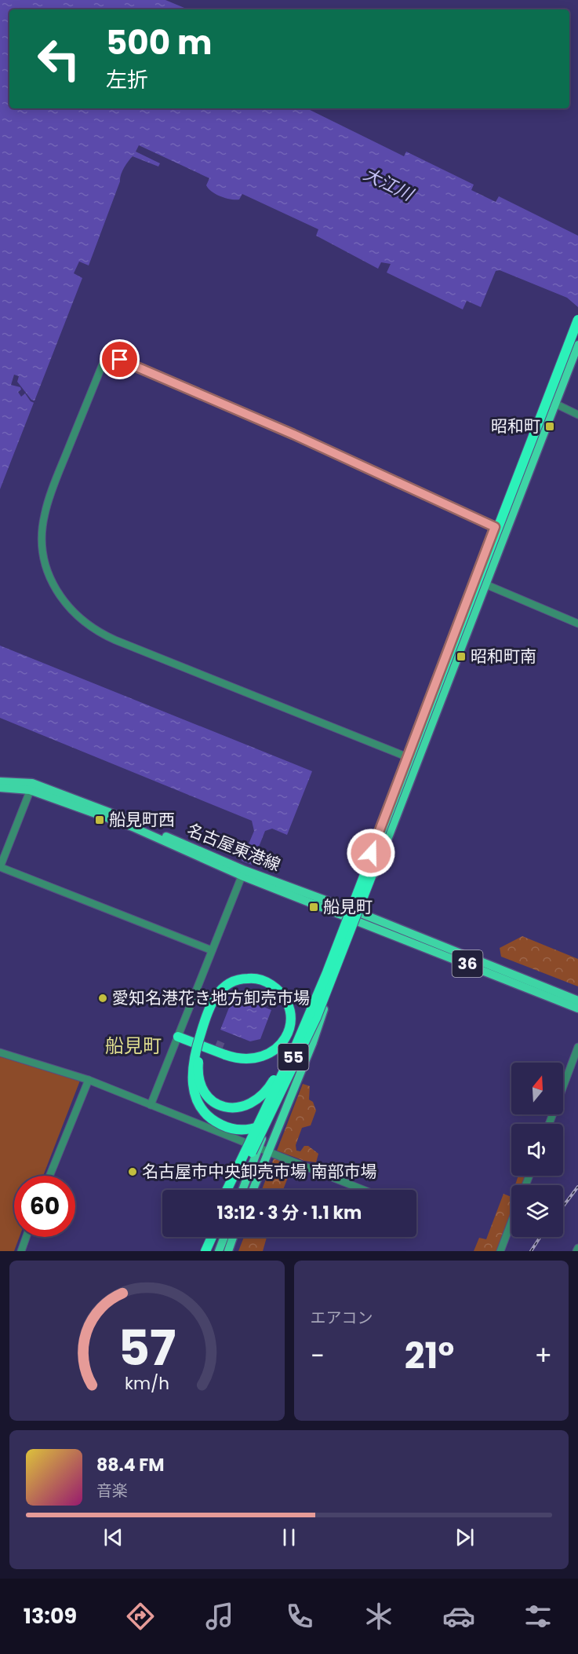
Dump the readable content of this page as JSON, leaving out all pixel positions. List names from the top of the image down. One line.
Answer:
{"streets":{"main road":["名古屋東港線","36","55"]},"crossings":[["名古屋東港線","36"],["名古屋東港線","55"],["36","55"]],"districts":["船見町"],"water":["大江川"],"places":{"transit":["昭和町","昭和町南","船見町西","船見町"],"other":["愛知名港花き地方卸売市場","名古屋市中央卸売市場 南部市場"]},"north":"top","page":{"turn":["500 m","左折"],"limit":"60","trip":"13:12 · 3 分 · 1.1 km","tile":"エアコン","heat":["−","21°","+"],"song":["88.4 FM","音楽"],"tabs":"13:09","gauge":["57","km/h"]}}
